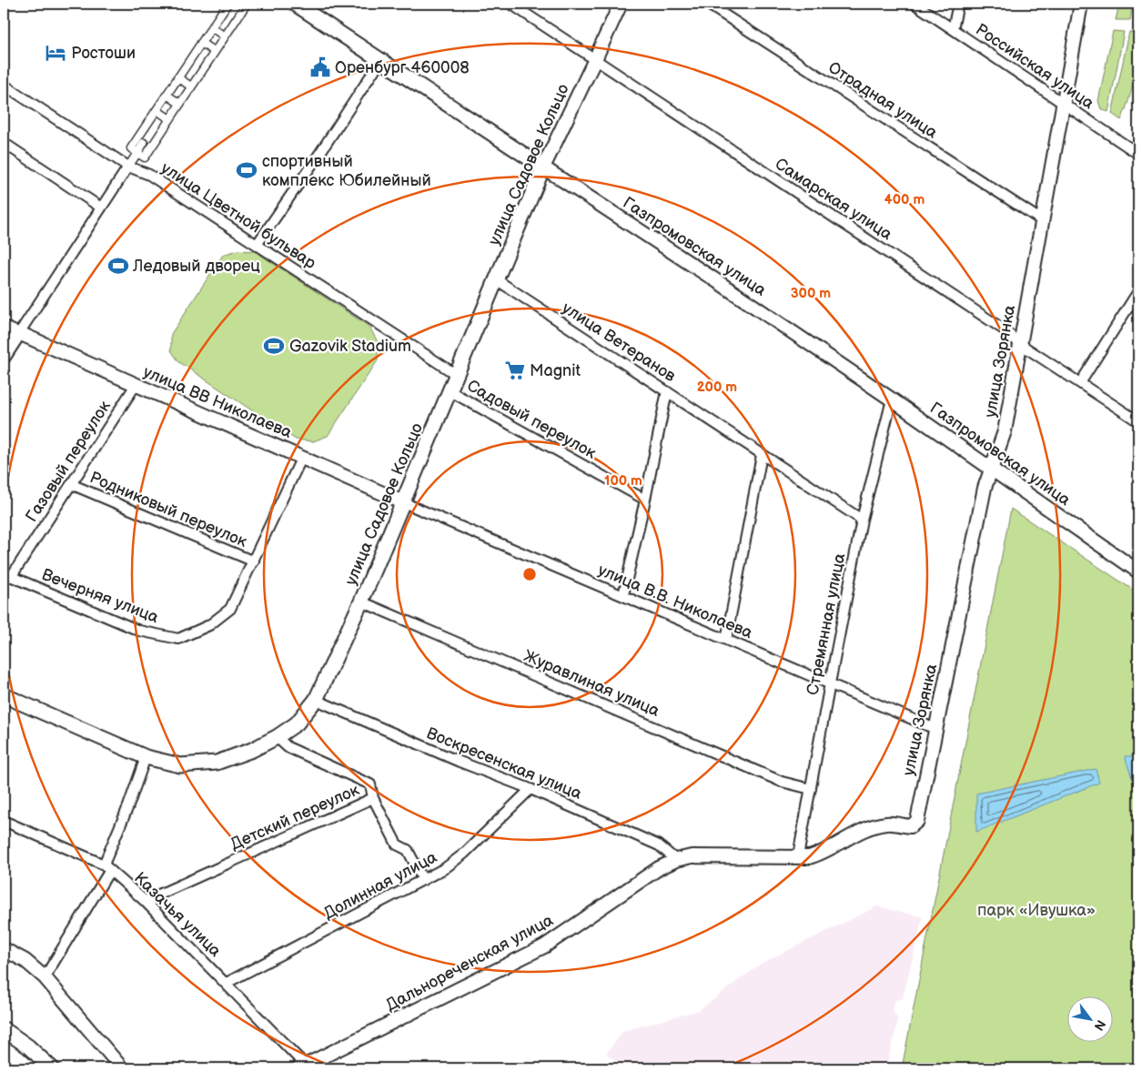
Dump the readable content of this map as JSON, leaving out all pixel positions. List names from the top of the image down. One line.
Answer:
{"streets":{"main road":["улица Садовое Кольцо","Газпромовская улица"],"street":["Российская улица","Отрадная улица","Самарская улица","улица Цветной бульвар","улица Ветеранов","улица Зорянка","улица ВВ Николаева","Садовый переулок","Газовый переулок","Родниковый переулок","Вечерняя улица","улица В.В. Николаева","Стремянная улица","Журавлиная улица","Воскресенская улица","Детский переулок","Долинная улица","Казачья улица","Дальнореченская улица"]},"crossings":[["Российская улица","улица Зорянка"],["Отрадная улица","улица Зорянка"],["улица Садовое Кольцо","Самарская улица"],["улица Садовое Кольцо","улица Цветной бульвар"],["улица Садовое Кольцо","Газпромовская улица"],["улица Садовое Кольцо","улица Ветеранов"],["улица Садовое Кольцо","улица ВВ Николаева"],["улица Садовое Кольцо","Садовый переулок"],["улица Садовое Кольцо","улица В.В. Николаева"],["улица Садовое Кольцо","Журавлиная улица"],["улица Садовое Кольцо","Воскресенская улица"],["улица Садовое Кольцо","Детский переулок"],["Самарская улица","улица Зорянка"],["Газпромовская улица","улица Зорянка"],["Газпромовская улица","Стремянная улица"],["улица Ветеранов","Стремянная улица"],["улица Зорянка","улица В.В. Николаева"],["улица Зорянка","Дальнореченская улица"],["улица ВВ Николаева","Газовый переулок"],["улица ВВ Николаева","Вечерняя улица"],["улица ВВ Николаева","улица В.В. Николаева"],["Газовый переулок","Родниковый переулок"],["Газовый переулок","Вечерняя улица"],["Родниковый переулок","Вечерняя улица"],["улица В.В. Николаева","Стремянная улица"],["Стремянная улица","Журавлиная улица"],["Стремянная улица","Дальнореченская улица"],["Воскресенская улица","Долинная улица"],["Воскресенская улица","Дальнореченская улица"],["Детский переулок","Казачья улица"],["Долинная улица","Казачья улица"],["Казачья улица","Дальнореченская улица"]],"parks":["парк «Ивушка»"],"places":{"hotel":["Ростоши"],"public building":["Оренбург 460008"],"sports":["спортивный комплекс Юбилейный","Ледовый дворец","Gazovik Stadium"],"supermarket":["Magnit"]},"north":"bottom right","rings":["400 m","300 m","200 m","100 m"]}
